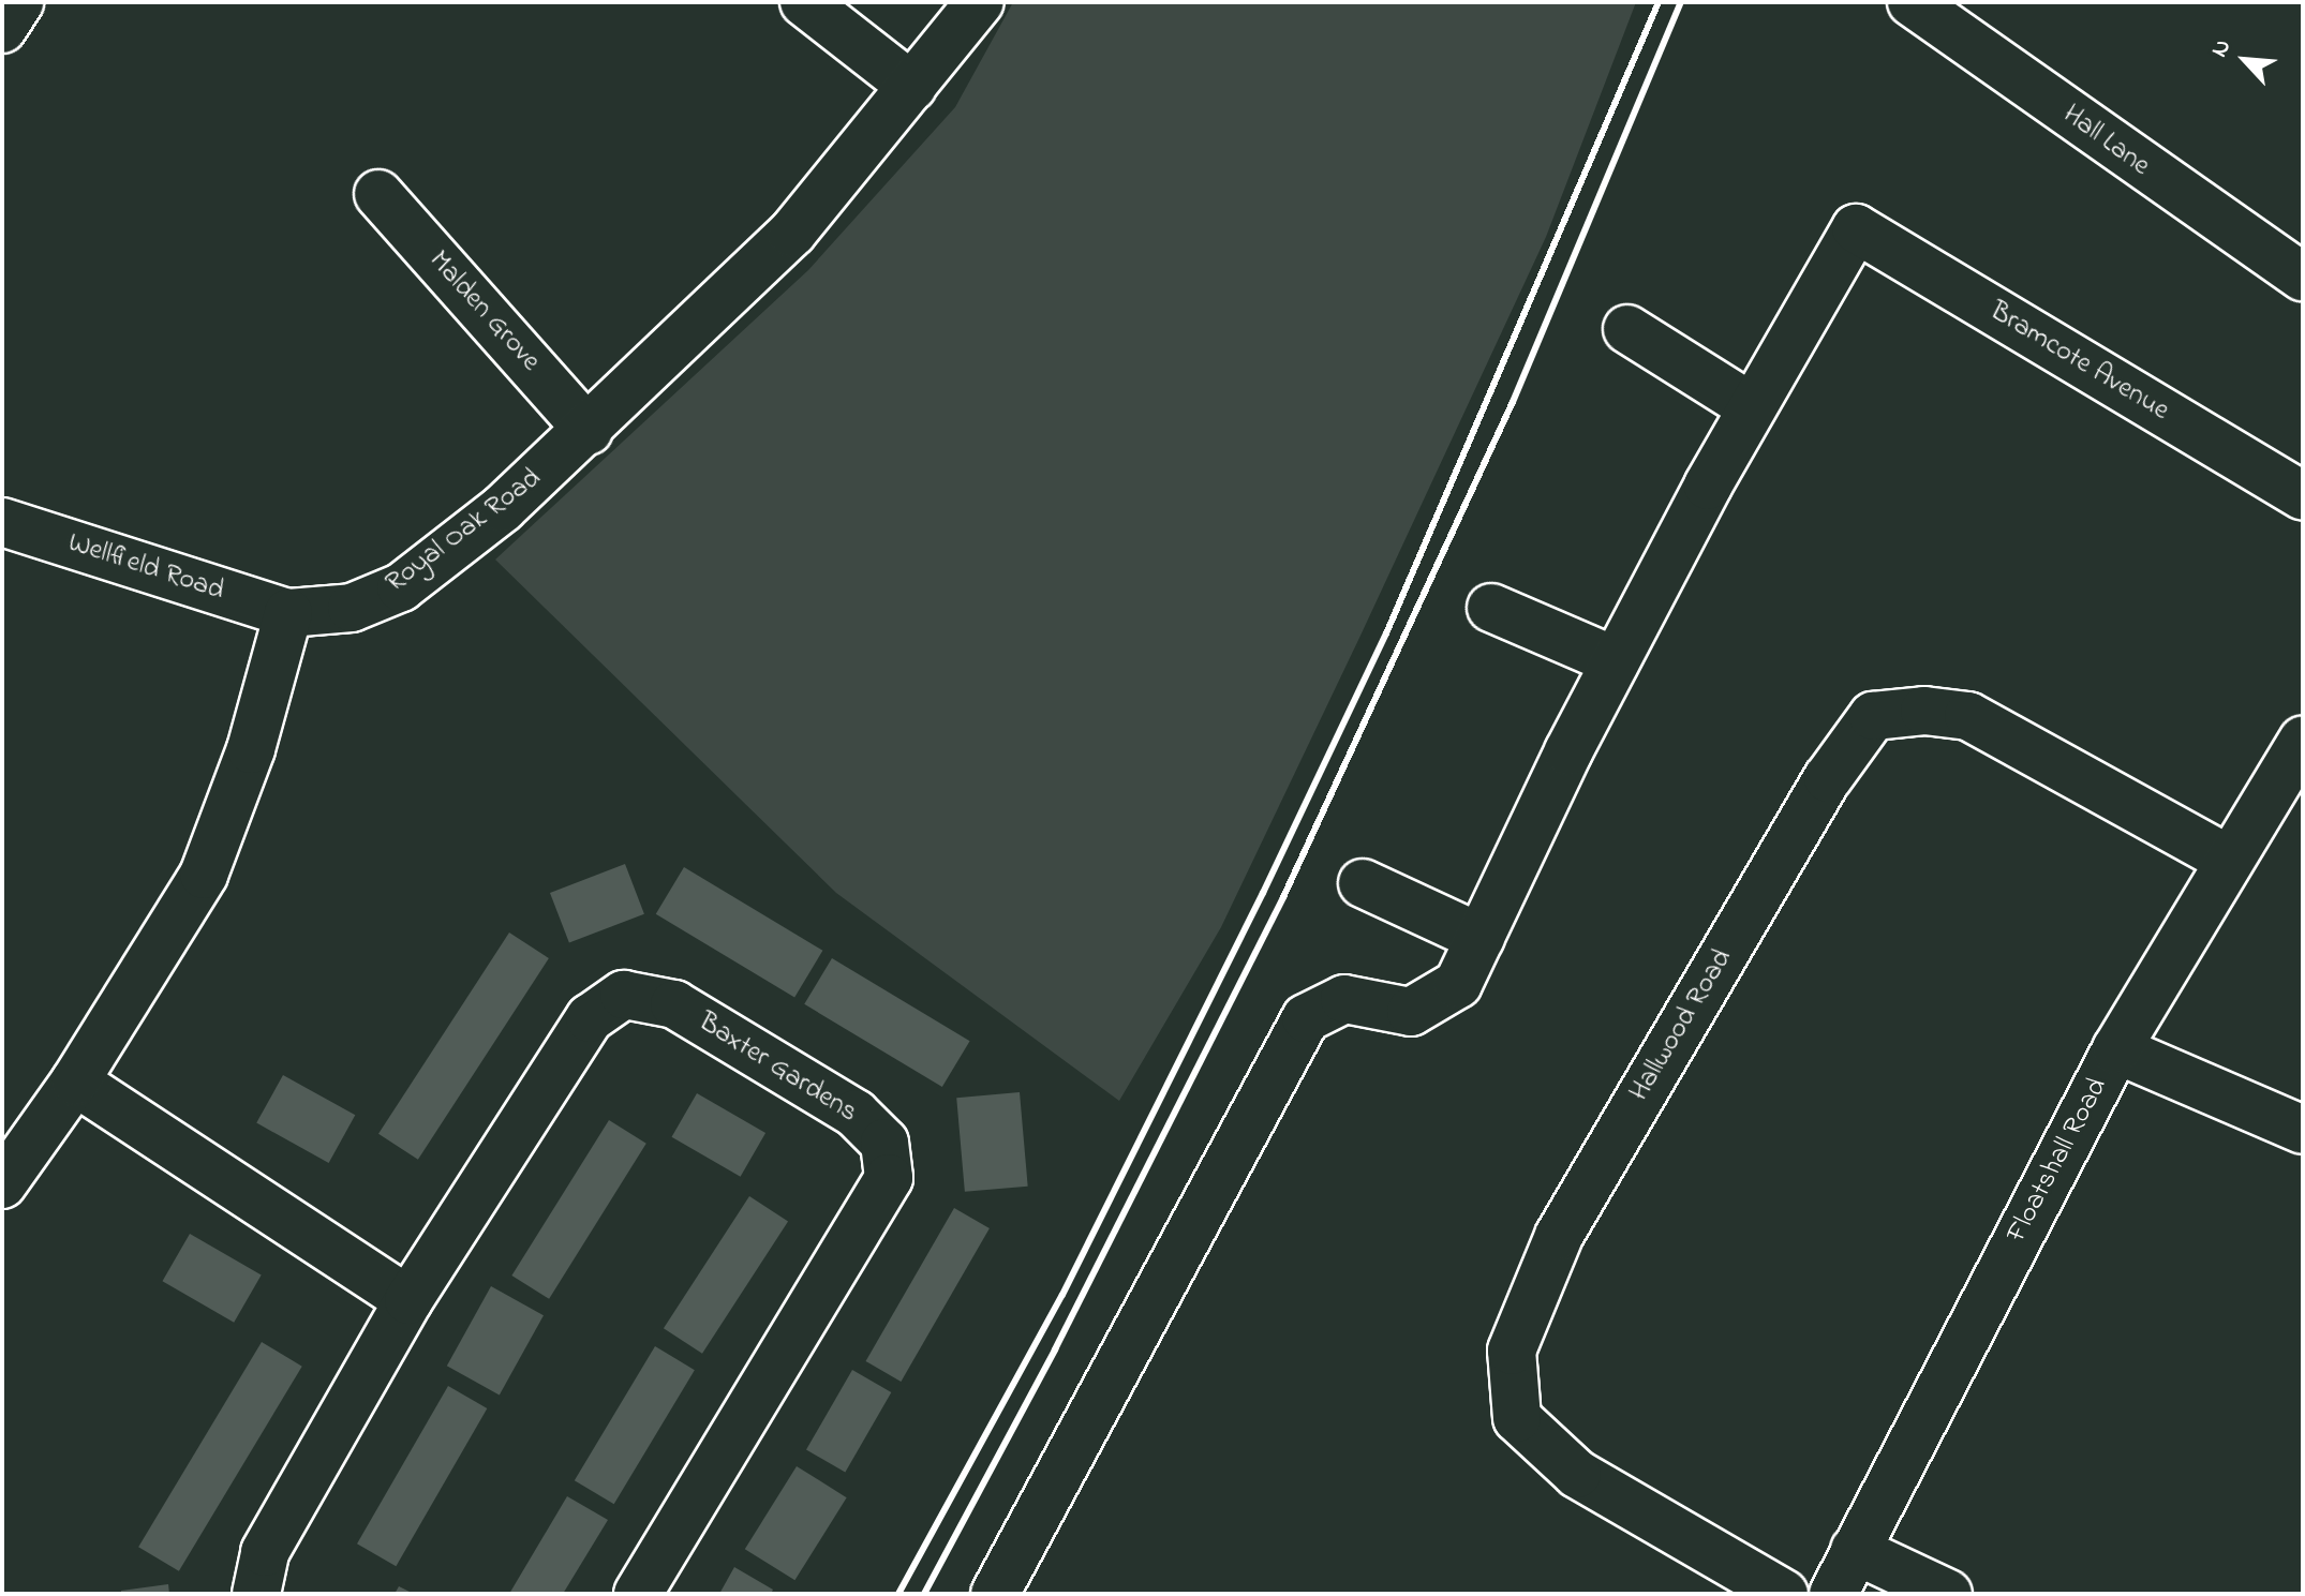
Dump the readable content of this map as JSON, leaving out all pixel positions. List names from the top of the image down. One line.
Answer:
{"streets":{"street":["Hall Lane","Malden Grove","Bramcote Avenue","Royal Oak Road","Wellfield Road","Hallwood Road","Baxter Gardens","Floatshall Road"]},"crossings":[["Malden Grove","Royal Oak Road"],["Royal Oak Road","Wellfield Road"],["Hallwood Road","Floatshall Road"]],"north":"top left"}
